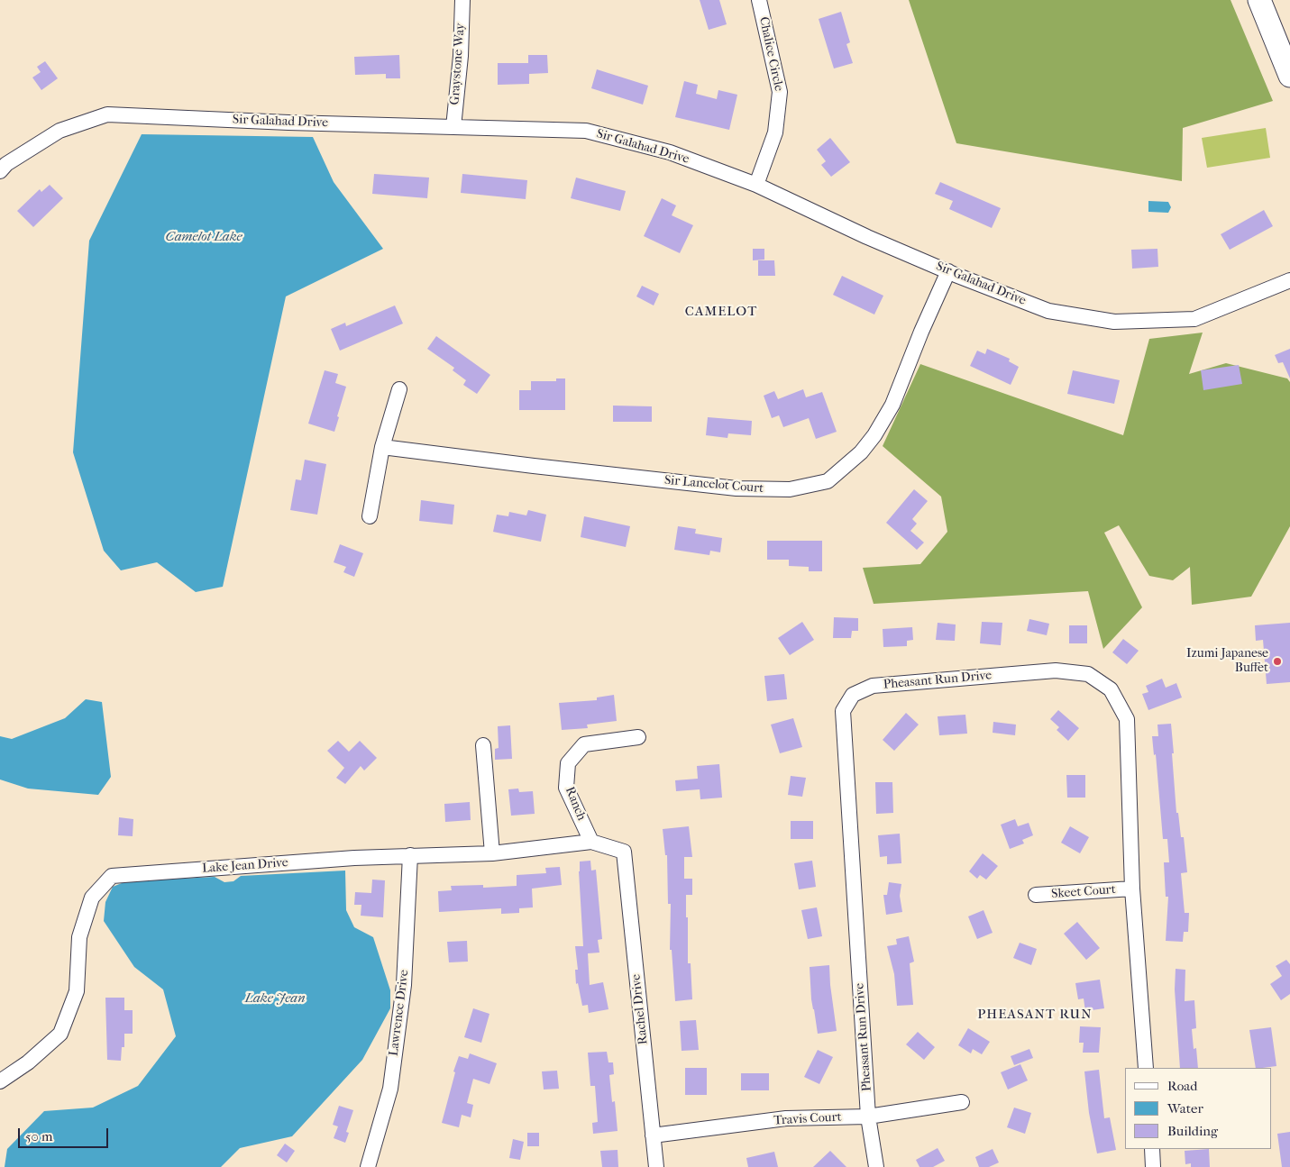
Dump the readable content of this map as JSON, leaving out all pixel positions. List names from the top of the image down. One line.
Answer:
{"streets":{"street":["Chalice Circle","Graystone Way","Sir Galahad Drive","Sir Lancelot Court","Pheasant Run Drive","Ranch","Lake Jean Drive","Skeet Court","Rachel Drive","Lawrence Drive","Travis Court"]},"crossings":[["Chalice Circle","Sir Galahad Drive"],["Graystone Way","Sir Galahad Drive"],["Sir Galahad Drive","Sir Lancelot Court"],["Pheasant Run Drive","Skeet Court"],["Pheasant Run Drive","Travis Court"],["Ranch","Lake Jean Drive"],["Lake Jean Drive","Rachel Drive"],["Lake Jean Drive","Lawrence Drive"],["Rachel Drive","Travis Court"]],"districts":["CAMELOT","PHEASANT RUN"],"water":["Camelot Lake","Lake Jean"],"places":["Izumi Japanese Buffet"],"legend":["Road","Water","Building"],"scale_bar":"50 m"}
